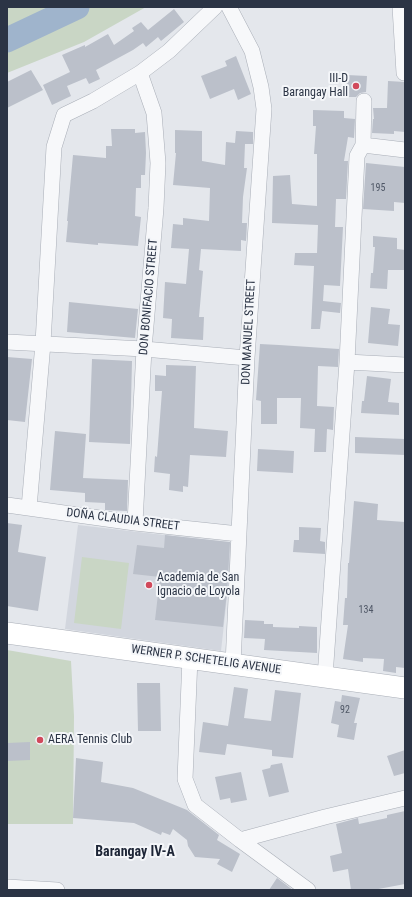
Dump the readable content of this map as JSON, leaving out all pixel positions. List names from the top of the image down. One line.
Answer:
{"streets":{"main road":["WERNER P. SCHETELIG AVENUE"],"street":["DON BONIFACIO STREET","DON MANUEL STREET","DOÑA CLAUDIA STREET"]},"crossings":[["DON BONIFACIO STREET","DOÑA CLAUDIA STREET"],["DON MANUEL STREET","DOÑA CLAUDIA STREET"],["DON MANUEL STREET","WERNER P. SCHETELIG AVENUE"]],"districts":["Barangay IV-A"],"places":["III-D Barangay Hall","Academia de San Ignacio de Loyola","AERA Tennis Club"],"house_numbers":["195","134","92"]}
